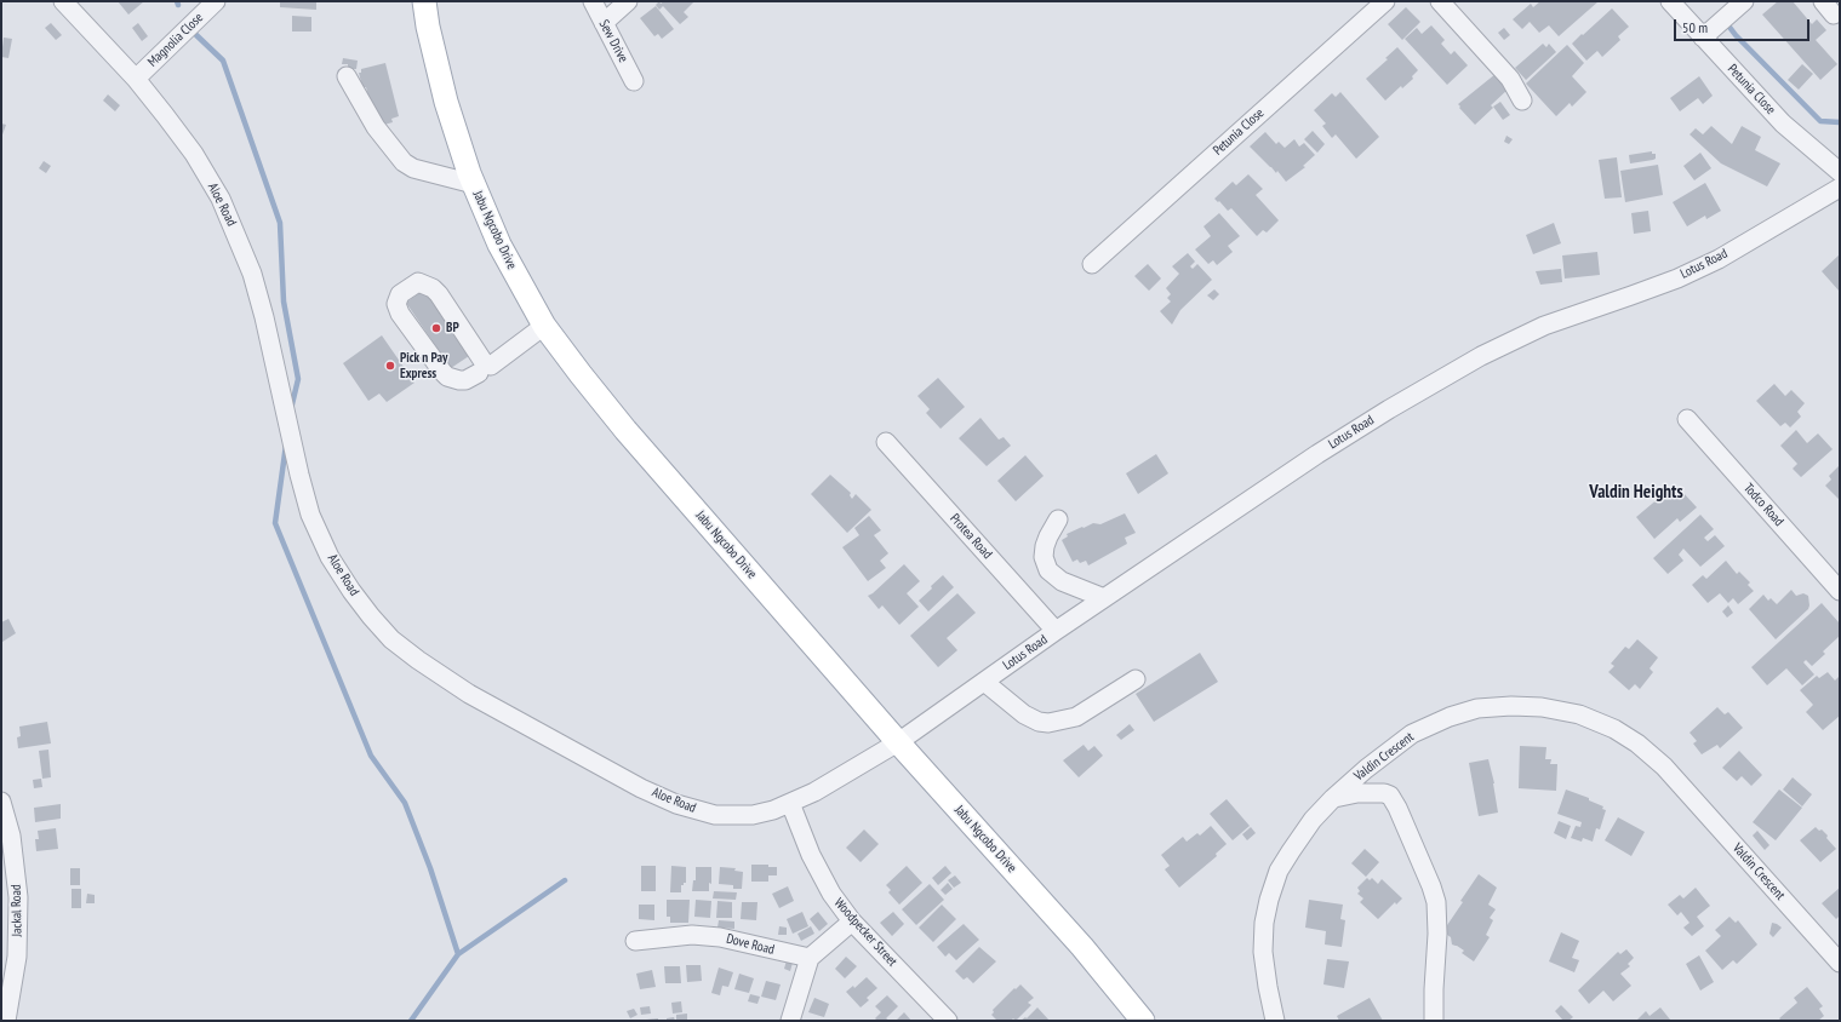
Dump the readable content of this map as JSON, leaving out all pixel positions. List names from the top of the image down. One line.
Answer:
{"streets":{"main road":["Jabu Ngcobo Drive"],"street":["Magnolia Close","Sew Drive","Petunia Close","Aloe Road","Lotus Road","Todco Road","Protea Road","Valdin Crescent","Jackal Road","Woodpecker Street","Dove Road"]},"crossings":[["Magnolia Close","Aloe Road"],["Aloe Road","Jabu Ngcobo Drive"],["Aloe Road","Lotus Road"],["Aloe Road","Woodpecker Street"],["Jabu Ngcobo Drive","Lotus Road"],["Lotus Road","Protea Road"]],"districts":["Valdin Heights"],"places":["BP","Pick n Pay Express"],"scale_bar":"50 m"}
